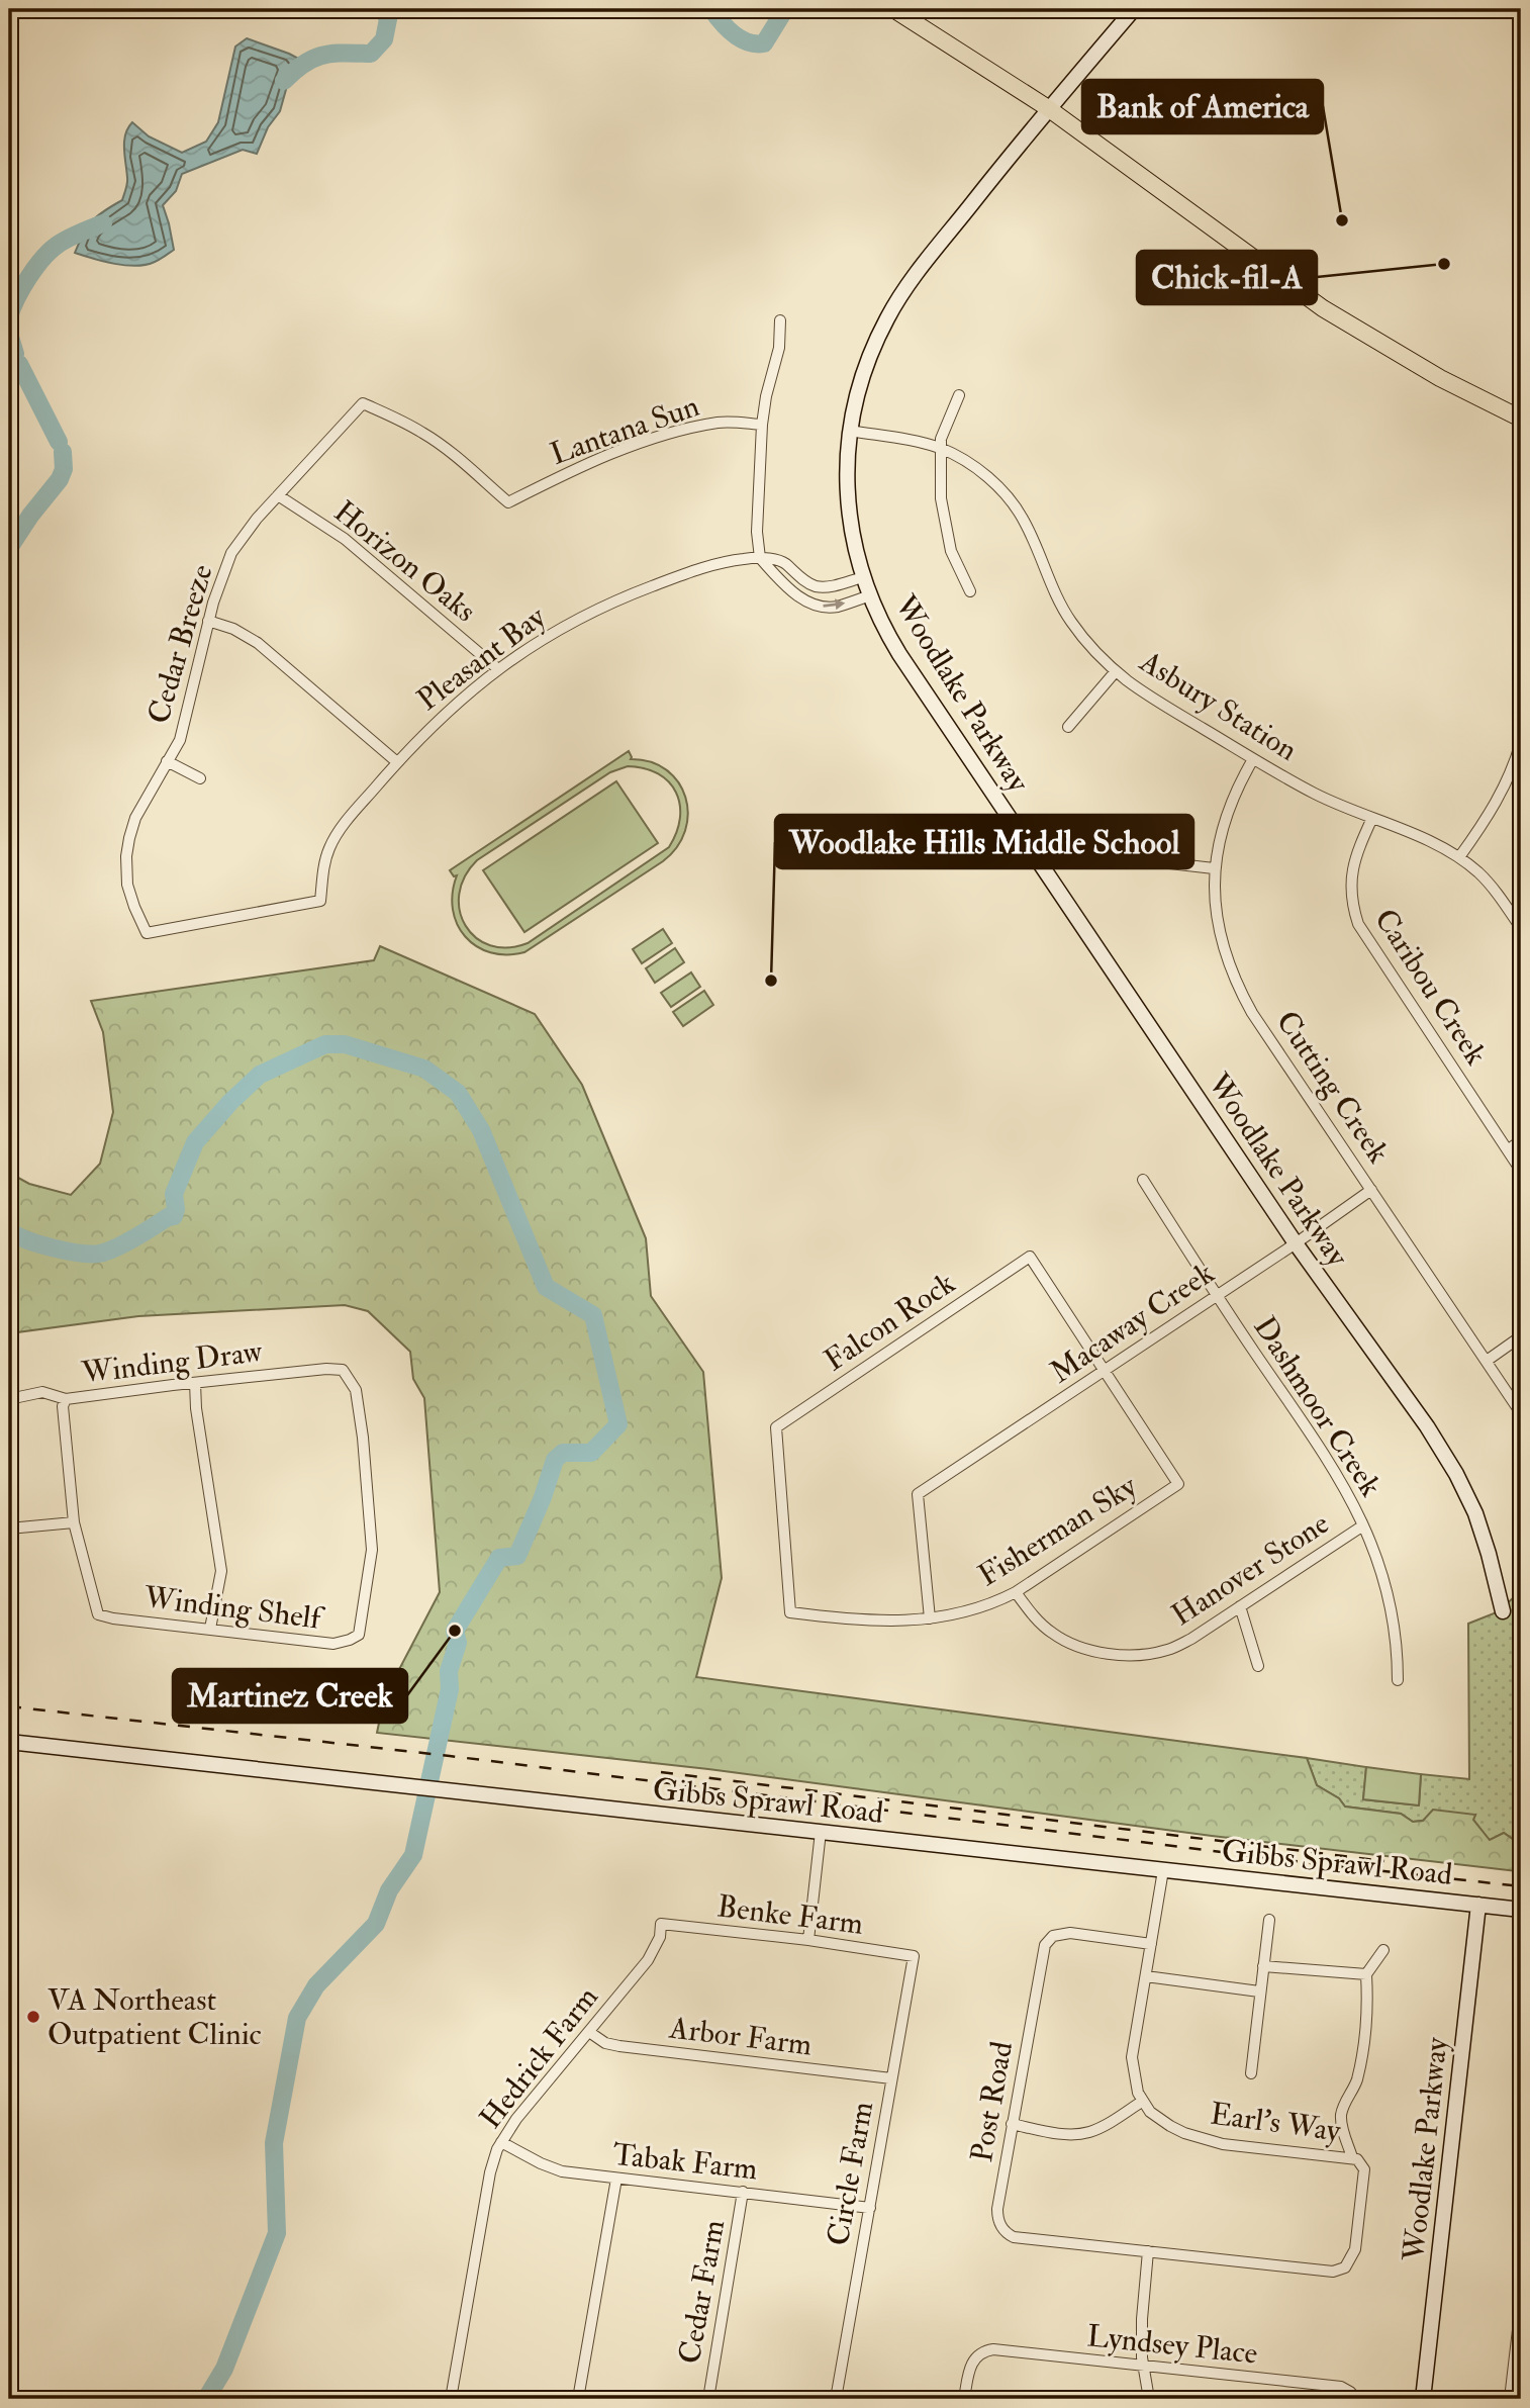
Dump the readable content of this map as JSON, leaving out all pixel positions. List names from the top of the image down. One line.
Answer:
{"streets":{"street":["Lantana Sun","Horizon Oaks","Cedar Breeze","Pleasant Bay","Woodlake Parkway","Asbury Station","Caribou Creek","Cutting Creek","Falcon Rock","Macaway Creek","Winding Draw","Dashmoor Creek","Fisherman Sky","Hanover Stone","Winding Shelf","Gibbs Sprawl Road","Benke Farm","Arbor Farm","Hedrick Farm","Post Road","Earl's Way","Tabak Farm","Circle Farm","Cedar Farm","Lyndsey Place"]},"crossings":[["Lantana Sun","Cedar Breeze"],["Horizon Oaks","Cedar Breeze"],["Horizon Oaks","Pleasant Bay"],["Cedar Breeze","Pleasant Bay"],["Woodlake Parkway","Asbury Station"],["Woodlake Parkway","Macaway Creek"],["Woodlake Parkway","Gibbs Sprawl Road"],["Asbury Station","Caribou Creek"],["Asbury Station","Cutting Creek"],["Cutting Creek","Macaway Creek"],["Falcon Rock","Macaway Creek"],["Falcon Rock","Fisherman Sky"],["Macaway Creek","Dashmoor Creek"],["Macaway Creek","Fisherman Sky"],["Winding Draw","Winding Shelf"],["Dashmoor Creek","Hanover Stone"],["Fisherman Sky","Hanover Stone"],["Gibbs Sprawl Road","Earl's Way"],["Benke Farm","Hedrick Farm"],["Benke Farm","Circle Farm"],["Arbor Farm","Hedrick Farm"],["Arbor Farm","Circle Farm"],["Hedrick Farm","Tabak Farm"],["Post Road","Earl's Way"],["Tabak Farm","Circle Farm"],["Tabak Farm","Cedar Farm"]],"places":["Bank of America","Chick-fil-A","Woodlake Hills Middle School","Martinez Creek","VA Northeast Outpatient Clinic"]}
